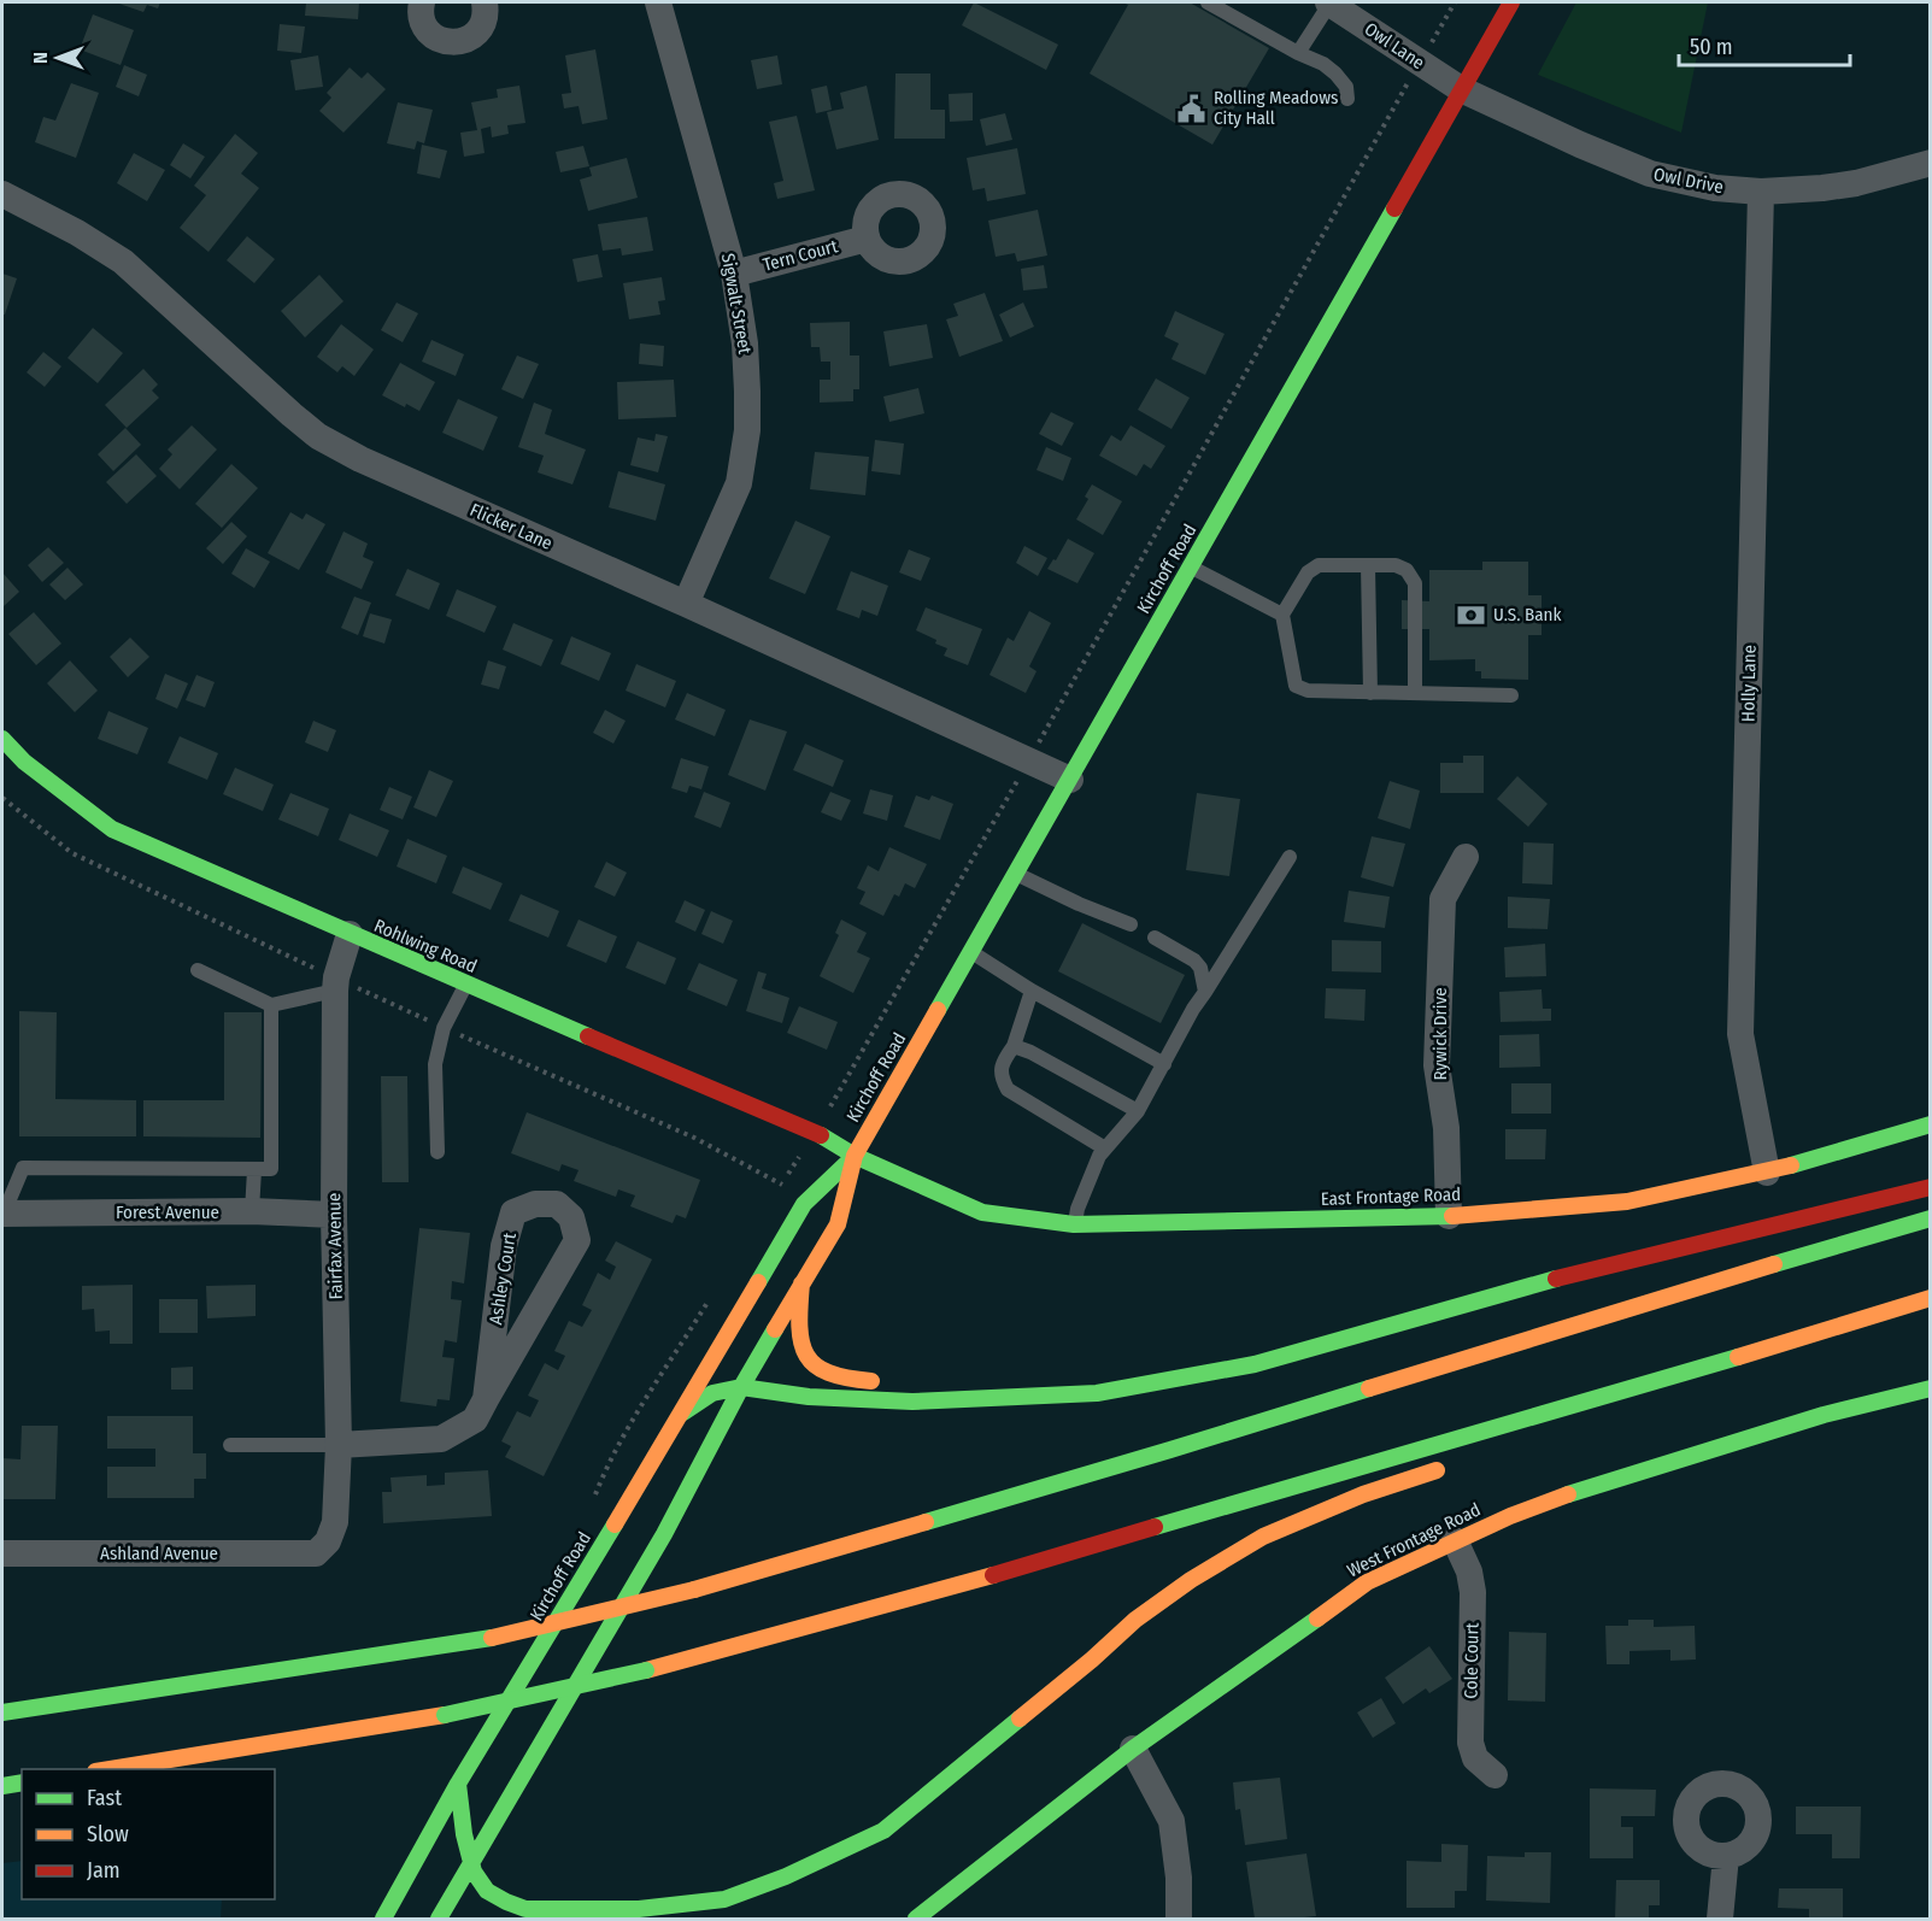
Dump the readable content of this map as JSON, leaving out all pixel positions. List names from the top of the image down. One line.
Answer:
{"streets":{"main road":["Kirchoff Road","Rohlwing Road","East Frontage Road","West Frontage Road"],"street":["Owl Lane","Owl Drive","Tern Court","Sigwalt Street","Flicker Lane","Holly Lane","Rywick Drive","Forest Avenue","Fairfax Avenue","Ashley Court","Ashland Avenue","Cole Court"]},"crossings":[["Owl Lane","Owl Drive"],["Owl Lane","Kirchoff Road"],["Owl Drive","Kirchoff Road"],["Owl Drive","Holly Lane"],["Tern Court","Sigwalt Street"],["Sigwalt Street","Flicker Lane"],["Flicker Lane","Kirchoff Road"],["Kirchoff Road","Rohlwing Road"],["Kirchoff Road","East Frontage Road"],["Holly Lane","East Frontage Road"],["Rohlwing Road","East Frontage Road"],["Rohlwing Road","Fairfax Avenue"],["Rywick Drive","East Frontage Road"],["Forest Avenue","Fairfax Avenue"],["Fairfax Avenue","Ashley Court"],["Fairfax Avenue","Ashland Avenue"],["West Frontage Road","Cole Court"]],"places":{"public building":["Rolling Meadows City Hall"],"bank":["U.S. Bank"]},"legend":["Fast","Slow","Jam"],"scale_bar":"50 m","north":"left"}
